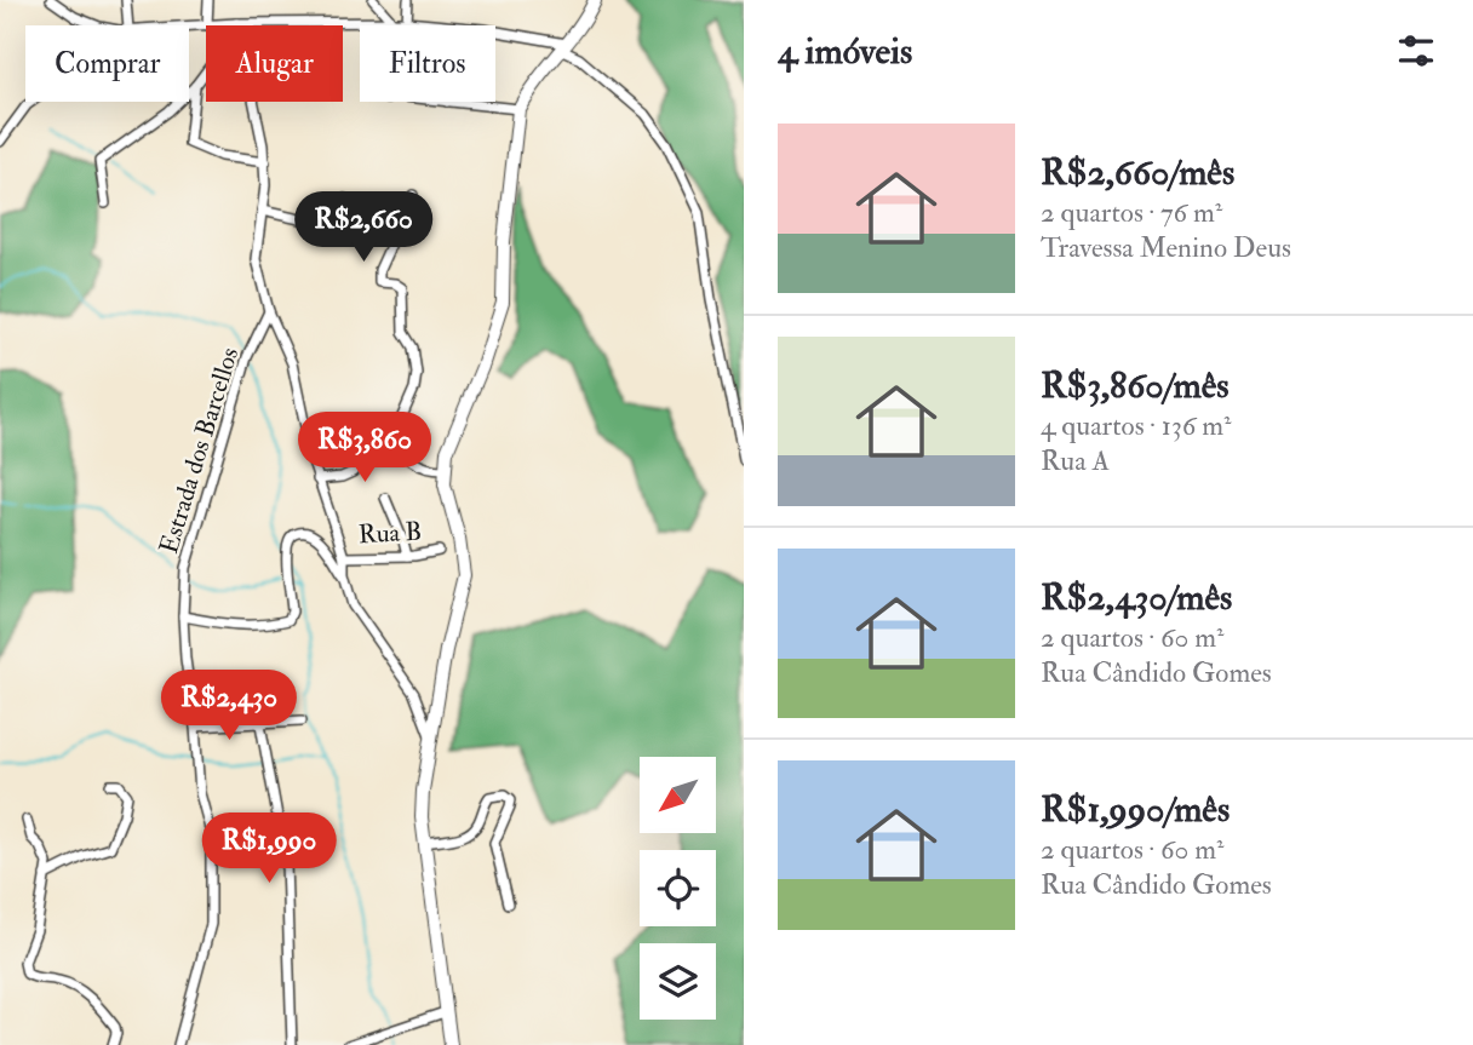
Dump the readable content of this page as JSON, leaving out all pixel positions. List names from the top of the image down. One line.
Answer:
{"streets":{"street":["Estrada dos Barcellos","Rua B"]},"north":"bottom left","page":{"heading":"4 imóveis","chip":["Comprar","Alugar","Filtros"],"list":[{"name":"R$2,660/mês","note":"2 quartos · 76 m² · Travessa Menino Deus"},{"name":"R$3,860/mês","note":"4 quartos · 136 m² · Rua A"},{"name":"R$2,430/mês","note":"2 quartos · 60 m² · Rua Cândido Gomes"},{"name":"R$1,990/mês","note":"2 quartos · 60 m² · Rua Cândido Gomes"}],"price":["R$2,660","R$3,860","R$2,430","R$1,990"]}}
